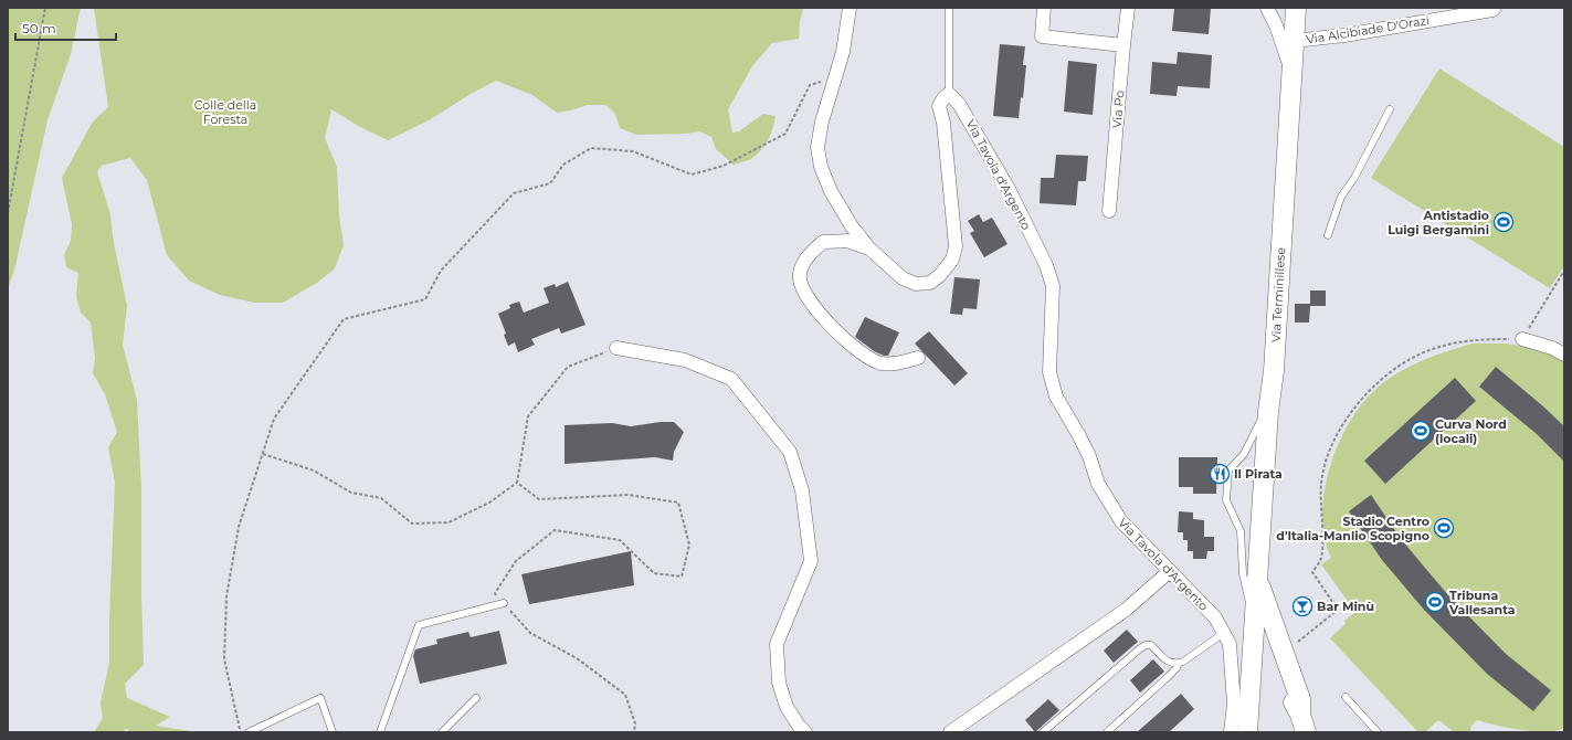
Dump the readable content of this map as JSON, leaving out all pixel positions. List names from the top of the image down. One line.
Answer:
{"streets":{"main road":["Via Terminillese"],"street":["Via Alcibiade D'Orazi","Via Po","Via Tavola d'Argento"]},"crossings":[["Via Alcibiade D'Orazi","Via Terminillese"]],"parks":["Colle della Foresta"],"places":{"sports":["Antistadio Luigi Bergamini","Curva Nord (locali)","Stadio Centro d'Italia-Manlio Scopigno","Tribuna Vallesanta"],"restaurant":["Il Pirata"],"bar":["Bar Minù"]},"scale_bar":"50 m"}
